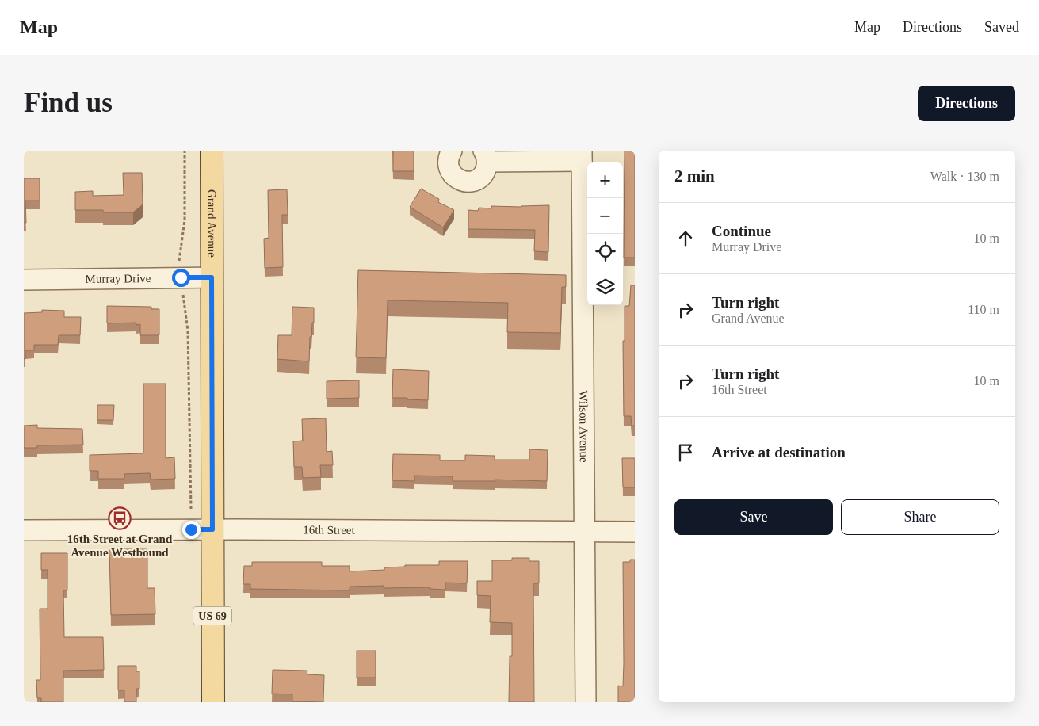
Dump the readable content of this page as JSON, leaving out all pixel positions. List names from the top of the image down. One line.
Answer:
{"streets":{"main road":["Grand Avenue","US 69"],"street":["Murray Drive","Wilson Avenue","16th Street"]},"crossings":[["Grand Avenue","Murray Drive"],["Grand Avenue","16th Street"],["Wilson Avenue","16th Street"]],"places":{"bus stop":["16th Street at Grand Avenue Westbound"]},"page":{"header":"Map","nav":["Map","Directions","Saved"],"buttons":["Directions",["Save","Share"]],"title":"Find us","heading":["2 min","Walk · 130 m"],"map_buttons":["+","−"],"list":[["Continue","Murray Drive","10 m"],["Turn right","Grand Avenue","110 m"],["Turn right","16th Street","10 m"],"Arrive at destination"]}}
